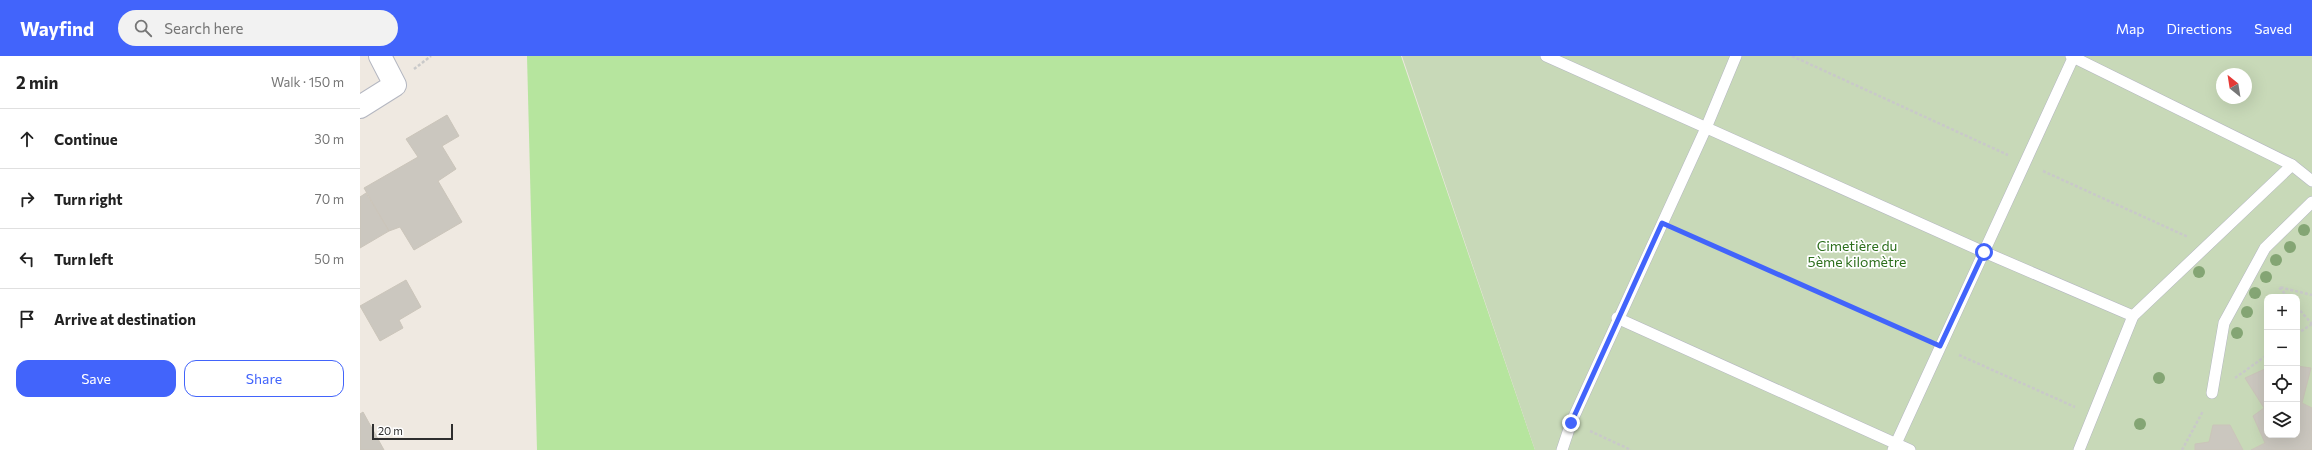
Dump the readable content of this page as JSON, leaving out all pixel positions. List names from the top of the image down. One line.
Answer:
{"parks":["Cimetière du 5ème kilomètre"],"scale_bar":"20 m","north":"top left","page":{"header":"Wayfind","search":"Search here","nav":["Map","Directions","Saved"],"heading":["2 min","Walk · 150 m"],"list":[["Continue","30 m"],["Turn right","70 m"],["Turn left","50 m"],"Arrive at destination"],"map_buttons":["+","−"],"buttons":["Save","Share"],"scale":"20 m"}}
